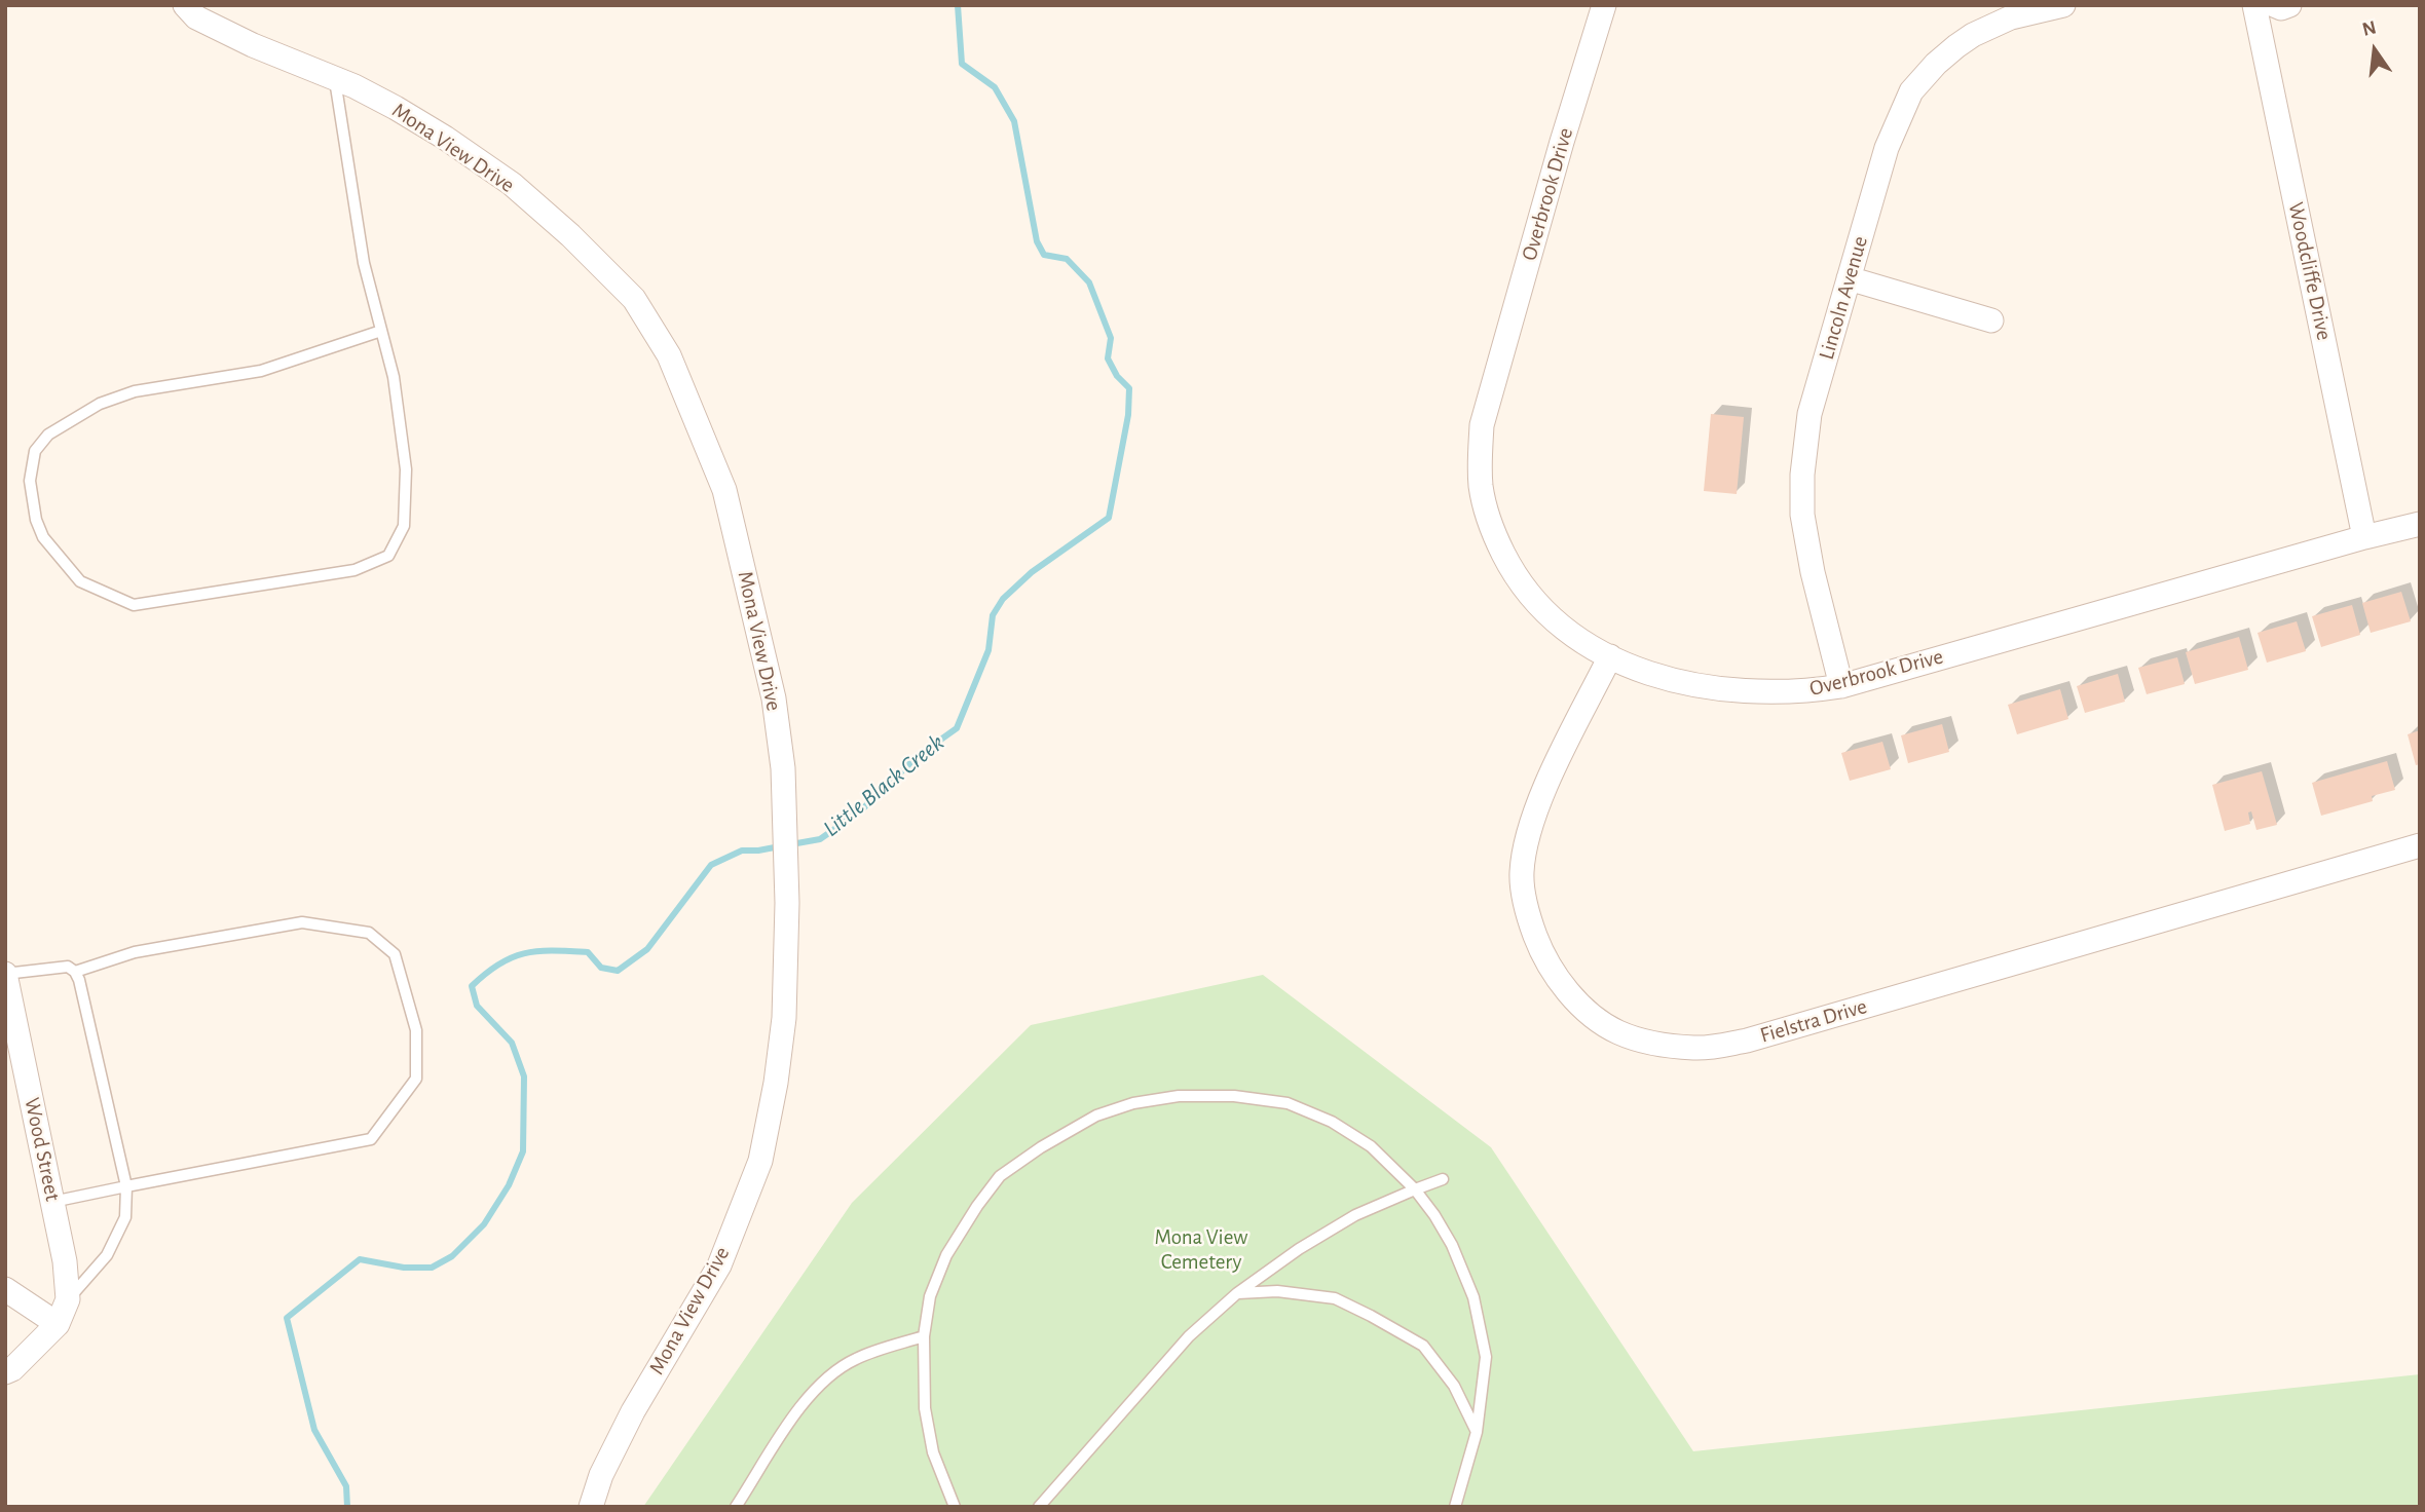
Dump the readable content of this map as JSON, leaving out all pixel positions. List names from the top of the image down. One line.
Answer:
{"streets":{"street":["Mona View Drive","Overbrook Drive","Woodcliffe Drive","Lincoln Avenue","Fielstra Drive","Wood Street"]},"crossings":[["Overbrook Drive","Woodcliffe Drive"],["Overbrook Drive","Lincoln Avenue"],["Overbrook Drive","Fielstra Drive"]],"water":["Little Black Creek"],"parks":["Mona View Cemetery"],"north":"top"}
